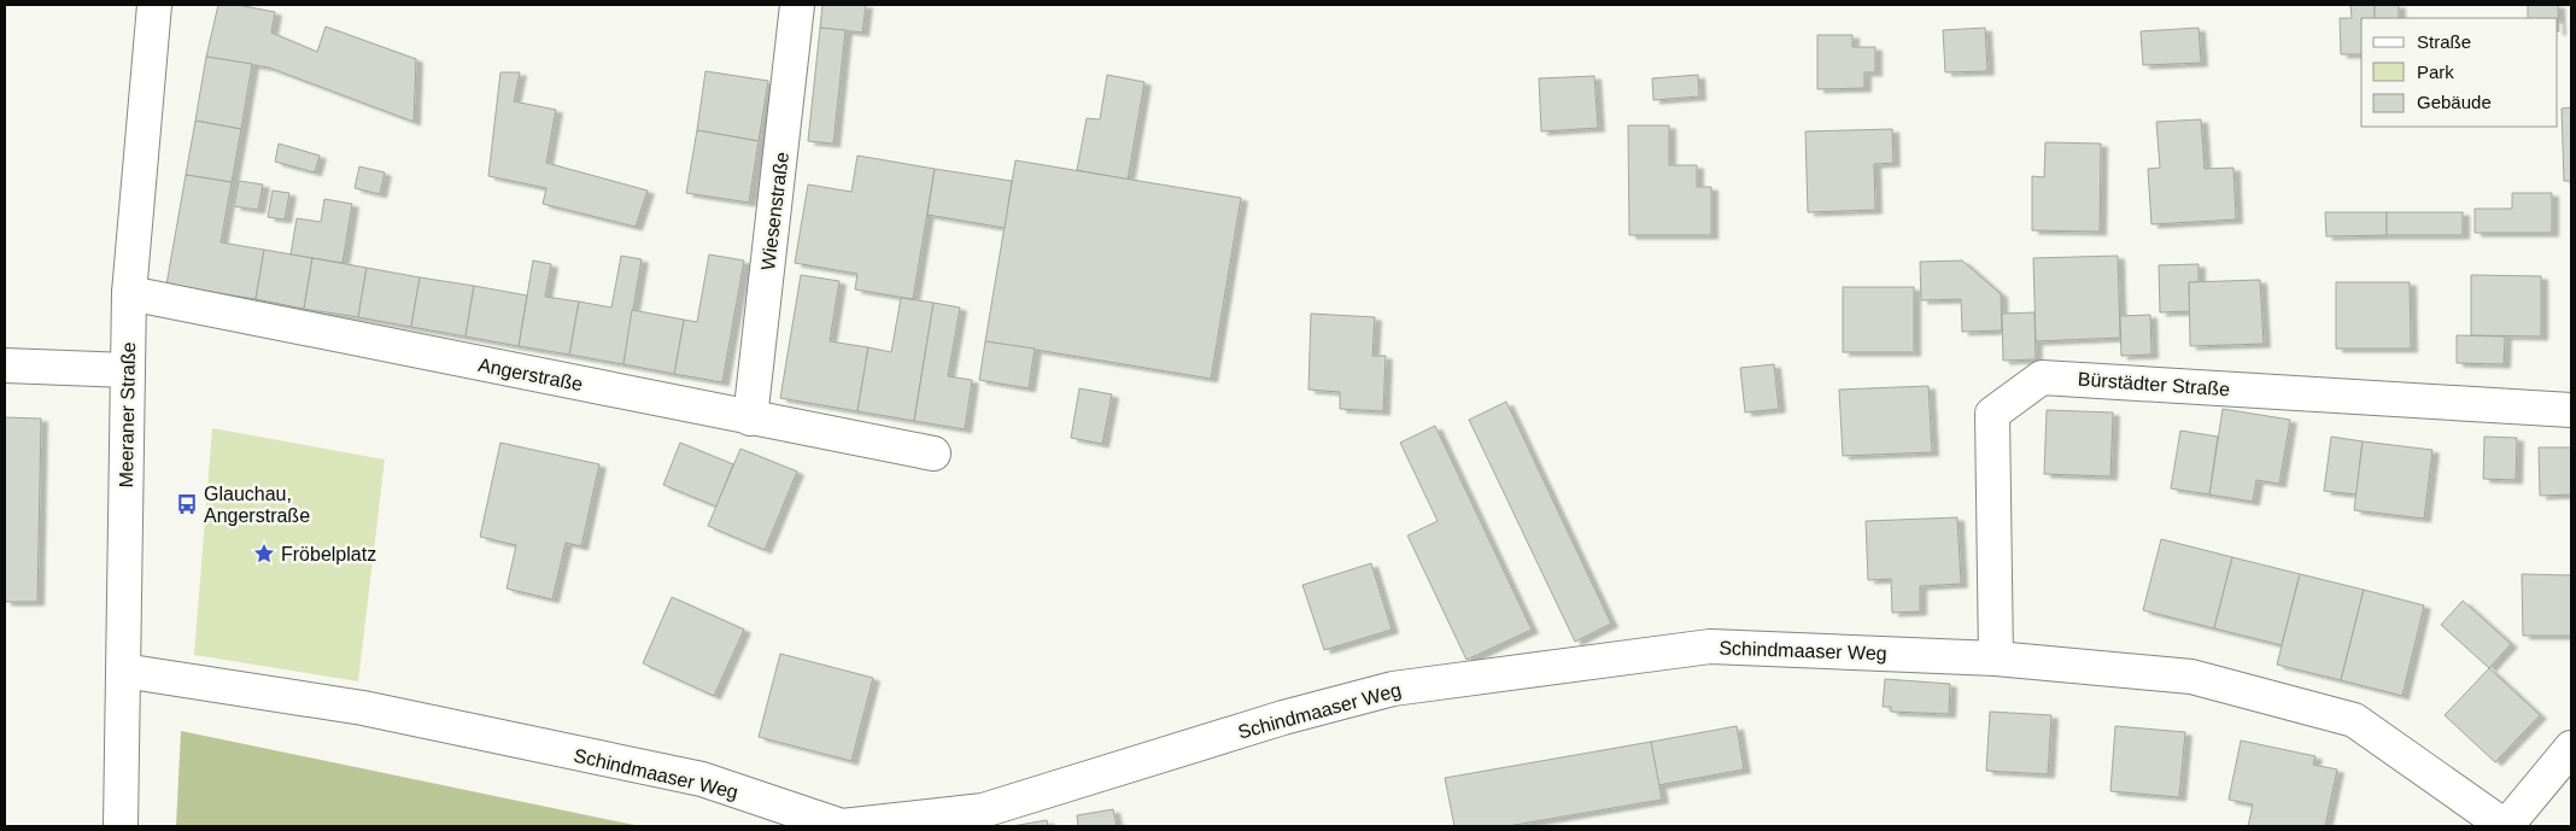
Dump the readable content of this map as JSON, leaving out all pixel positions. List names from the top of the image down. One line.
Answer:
{"streets":{"street":["Wiesenstraße","Angerstraße","Bürstädter Straße","Meeraner Straße","Schindmaaser Weg"]},"crossings":[["Wiesenstraße","Angerstraße"],["Angerstraße","Meeraner Straße"],["Bürstädter Straße","Schindmaaser Weg"],["Meeraner Straße","Schindmaaser Weg"]],"places":{"bus stop":["Glauchau, Angerstraße"],"place":["Fröbelplatz"]},"legend":["Straße","Park","Gebäude"]}
